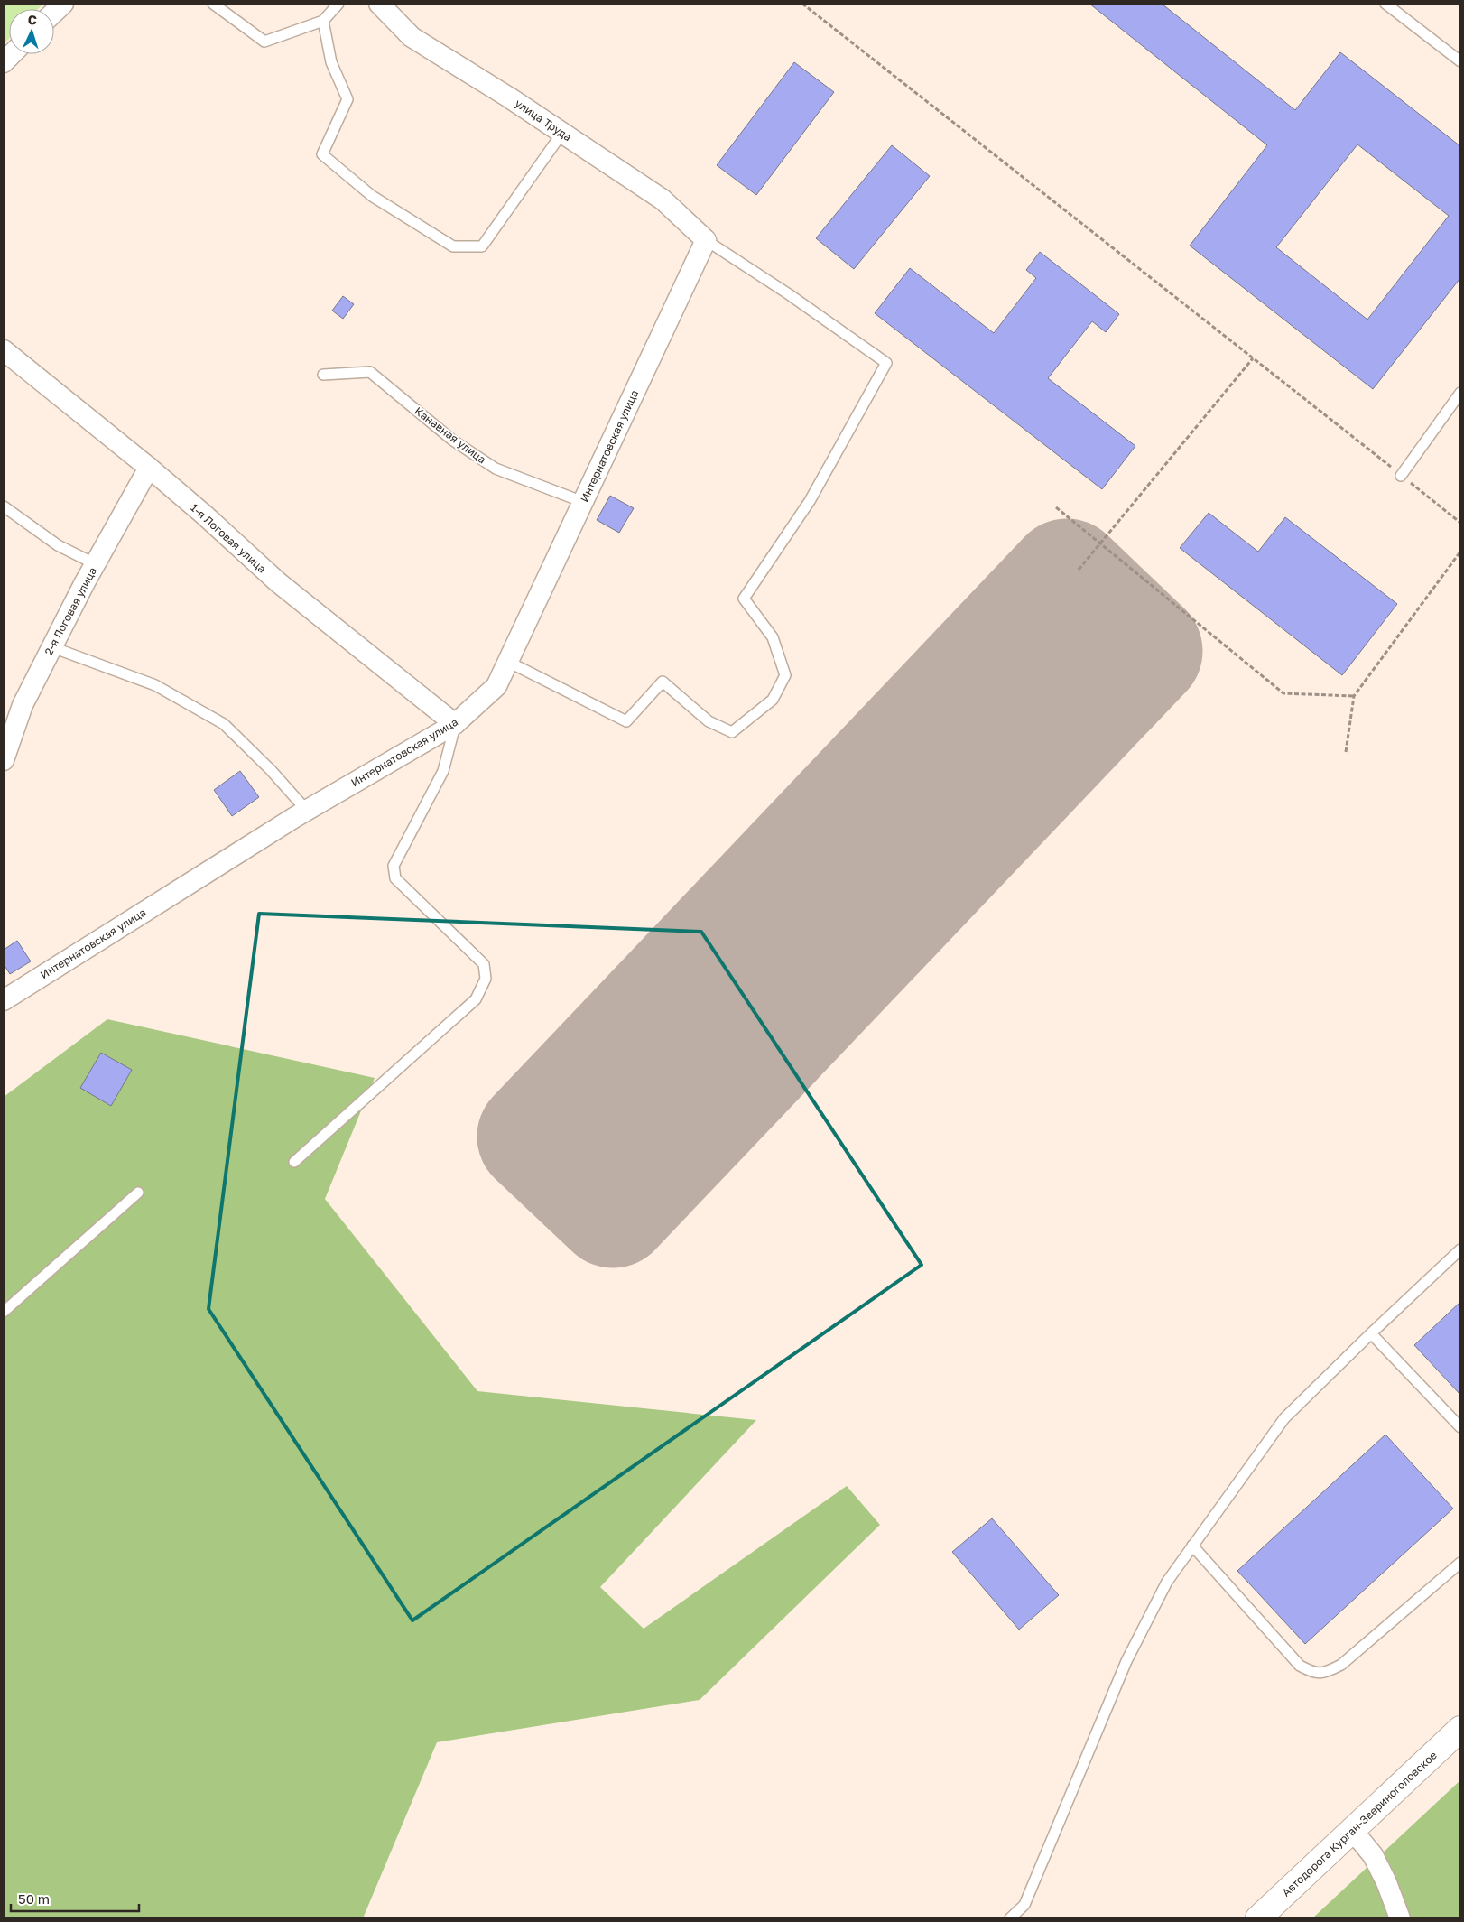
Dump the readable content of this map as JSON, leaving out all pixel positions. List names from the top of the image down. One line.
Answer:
{"streets":{"main road":["Автодорога Курган-Звериноголовское"],"street":["улица Труда","Интернатовская улица","1-я Логовая улица","2-я Логовая улица"],"lane":["Канавная улица"]},"crossings":[["улица Труда","Интернатовская улица"],["Канавная улица","Интернатовская улица"],["Интернатовская улица","1-я Логовая улица"],["1-я Логовая улица","2-я Логовая улица"]],"scale_bar":"50 m","north":"top"}
